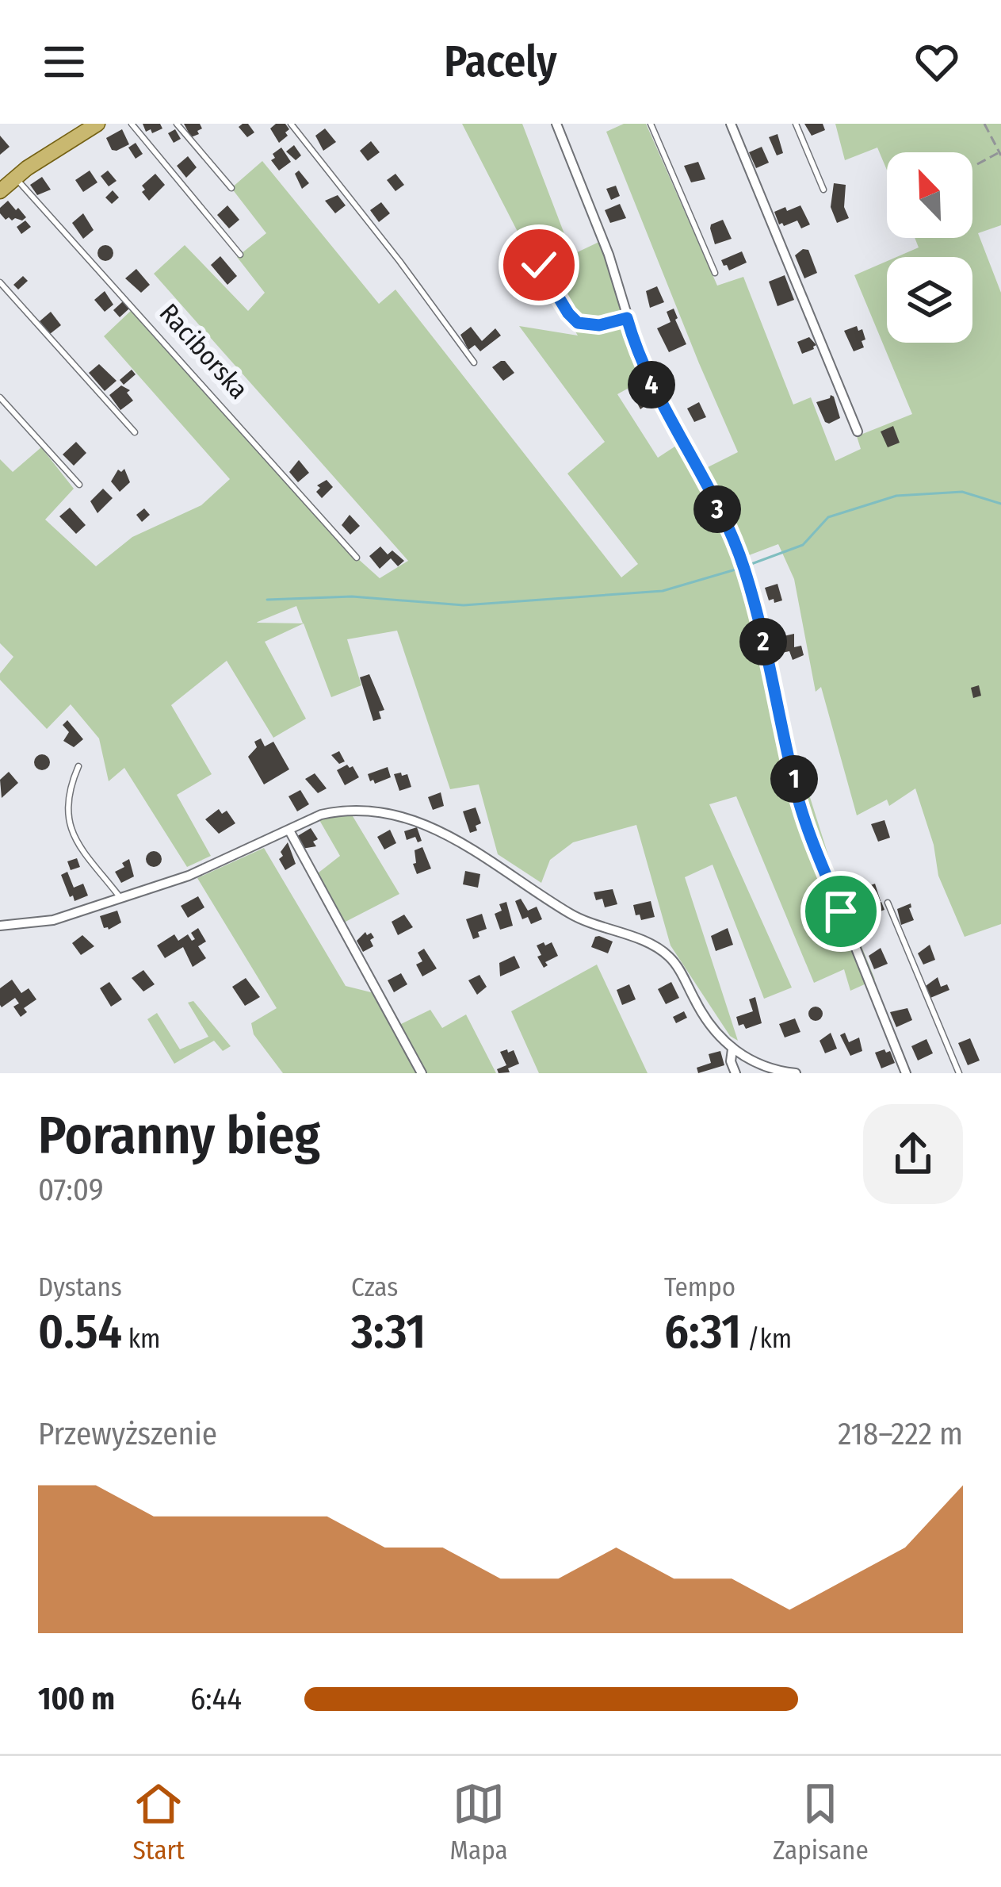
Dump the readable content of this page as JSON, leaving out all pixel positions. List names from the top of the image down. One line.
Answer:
{"streets":{"lane":["Raciborska"]},"north":"top left","page":{"header":"Pacely","pins":["4","3","2","1"],"heading":["Poranny bieg","07:09"],"stats":[["Dystans","0.54 km"],["Czas","3:31"],["Tempo","6:31 /km"]],"chart":["Przewyższenie","218–222 m"],"list":[{"name":"100 m","note":"6:44"}],"tabs":["Start","Mapa","Zapisane"]}}
